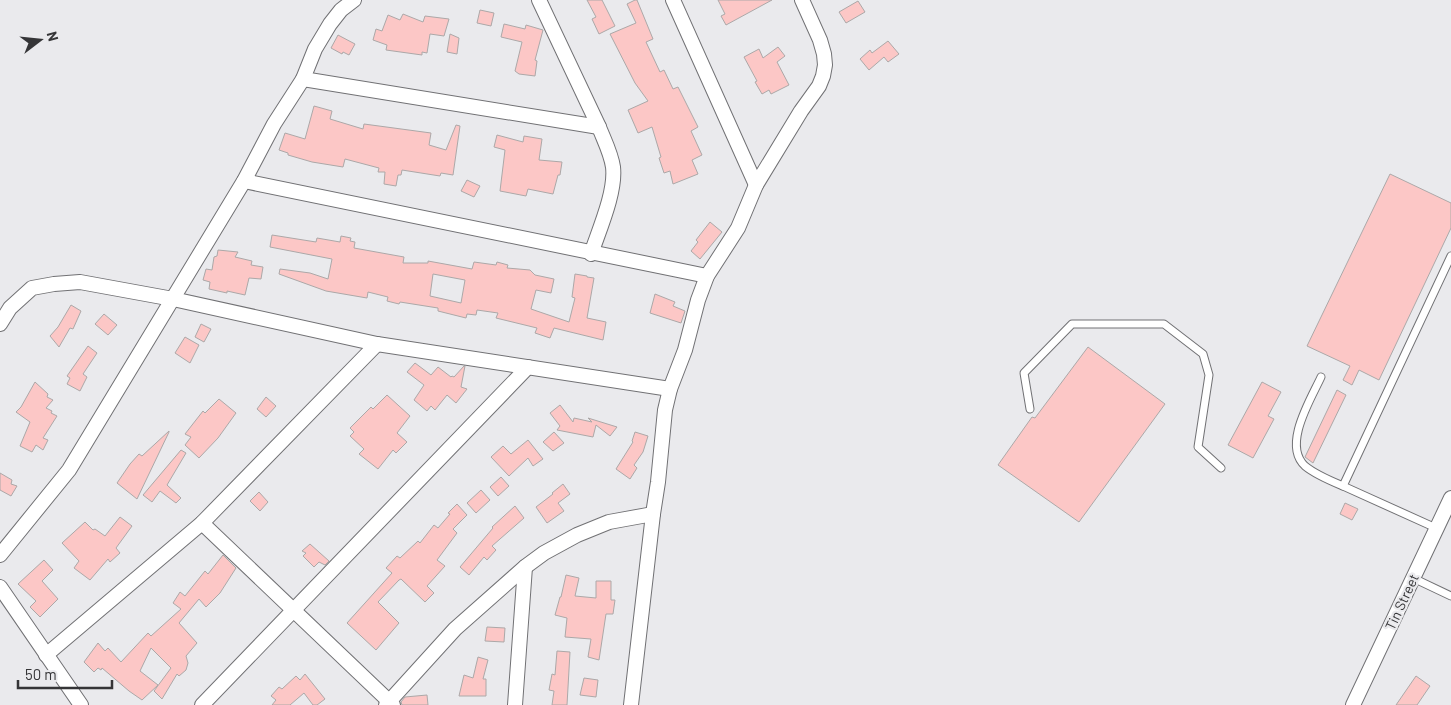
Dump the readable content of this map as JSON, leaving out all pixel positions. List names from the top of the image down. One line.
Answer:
{"streets":{"street":["Tin Street"]},"scale_bar":"50 m","north":"right"}
